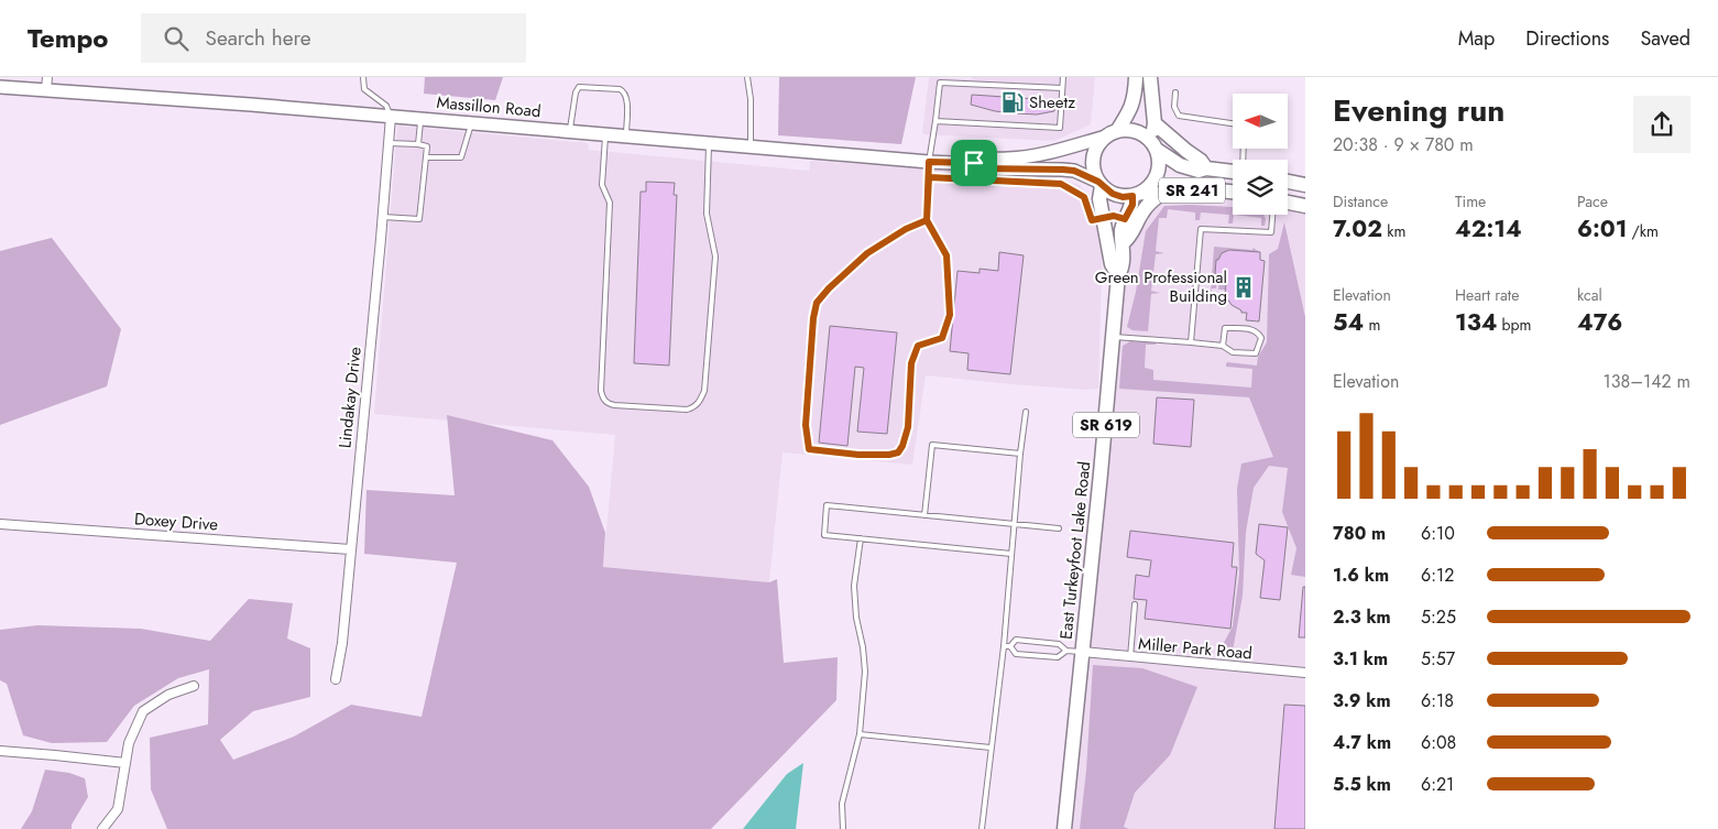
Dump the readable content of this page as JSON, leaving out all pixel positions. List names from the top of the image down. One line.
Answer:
{"streets":{"main road":["Massillon Road","SR 241","SR 619","East Turkeyfoot Lake Road"],"street":["Lindakay Drive","Doxey Drive","Miller Park Road"]},"crossings":[["Massillon Road","SR 241"],["Massillon Road","Lindakay Drive"],["Massillon Road","East Turkeyfoot Lake Road"],["SR 241","East Turkeyfoot Lake Road"],["Lindakay Drive","Doxey Drive"],["East Turkeyfoot Lake Road","Miller Park Road"]],"places":{"fuel station":["Sheetz"],"building":["Green Professional Building"]},"north":"left","page":{"header":"Tempo","search":"Search here","nav":["Map","Directions","Saved"],"heading":["Evening run","20:38 · 9 × 780 m"],"stats":[["Distance","7.02 km"],["Time","42:14"],["Pace","6:01 /km"],["Elevation","54 m"],["Heart rate","134 bpm"],["kcal","476"]],"chart":["Elevation","138–142 m"],"list":[{"name":"780 m","note":"6:10"},{"name":"1.6 km","note":"6:12"},{"name":"2.3 km","note":"5:25"},{"name":"3.1 km","note":"5:57"},{"name":"3.9 km","note":"6:18"},{"name":"4.7 km","note":"6:08"},{"name":"5.5 km","note":"6:21"}]}}
